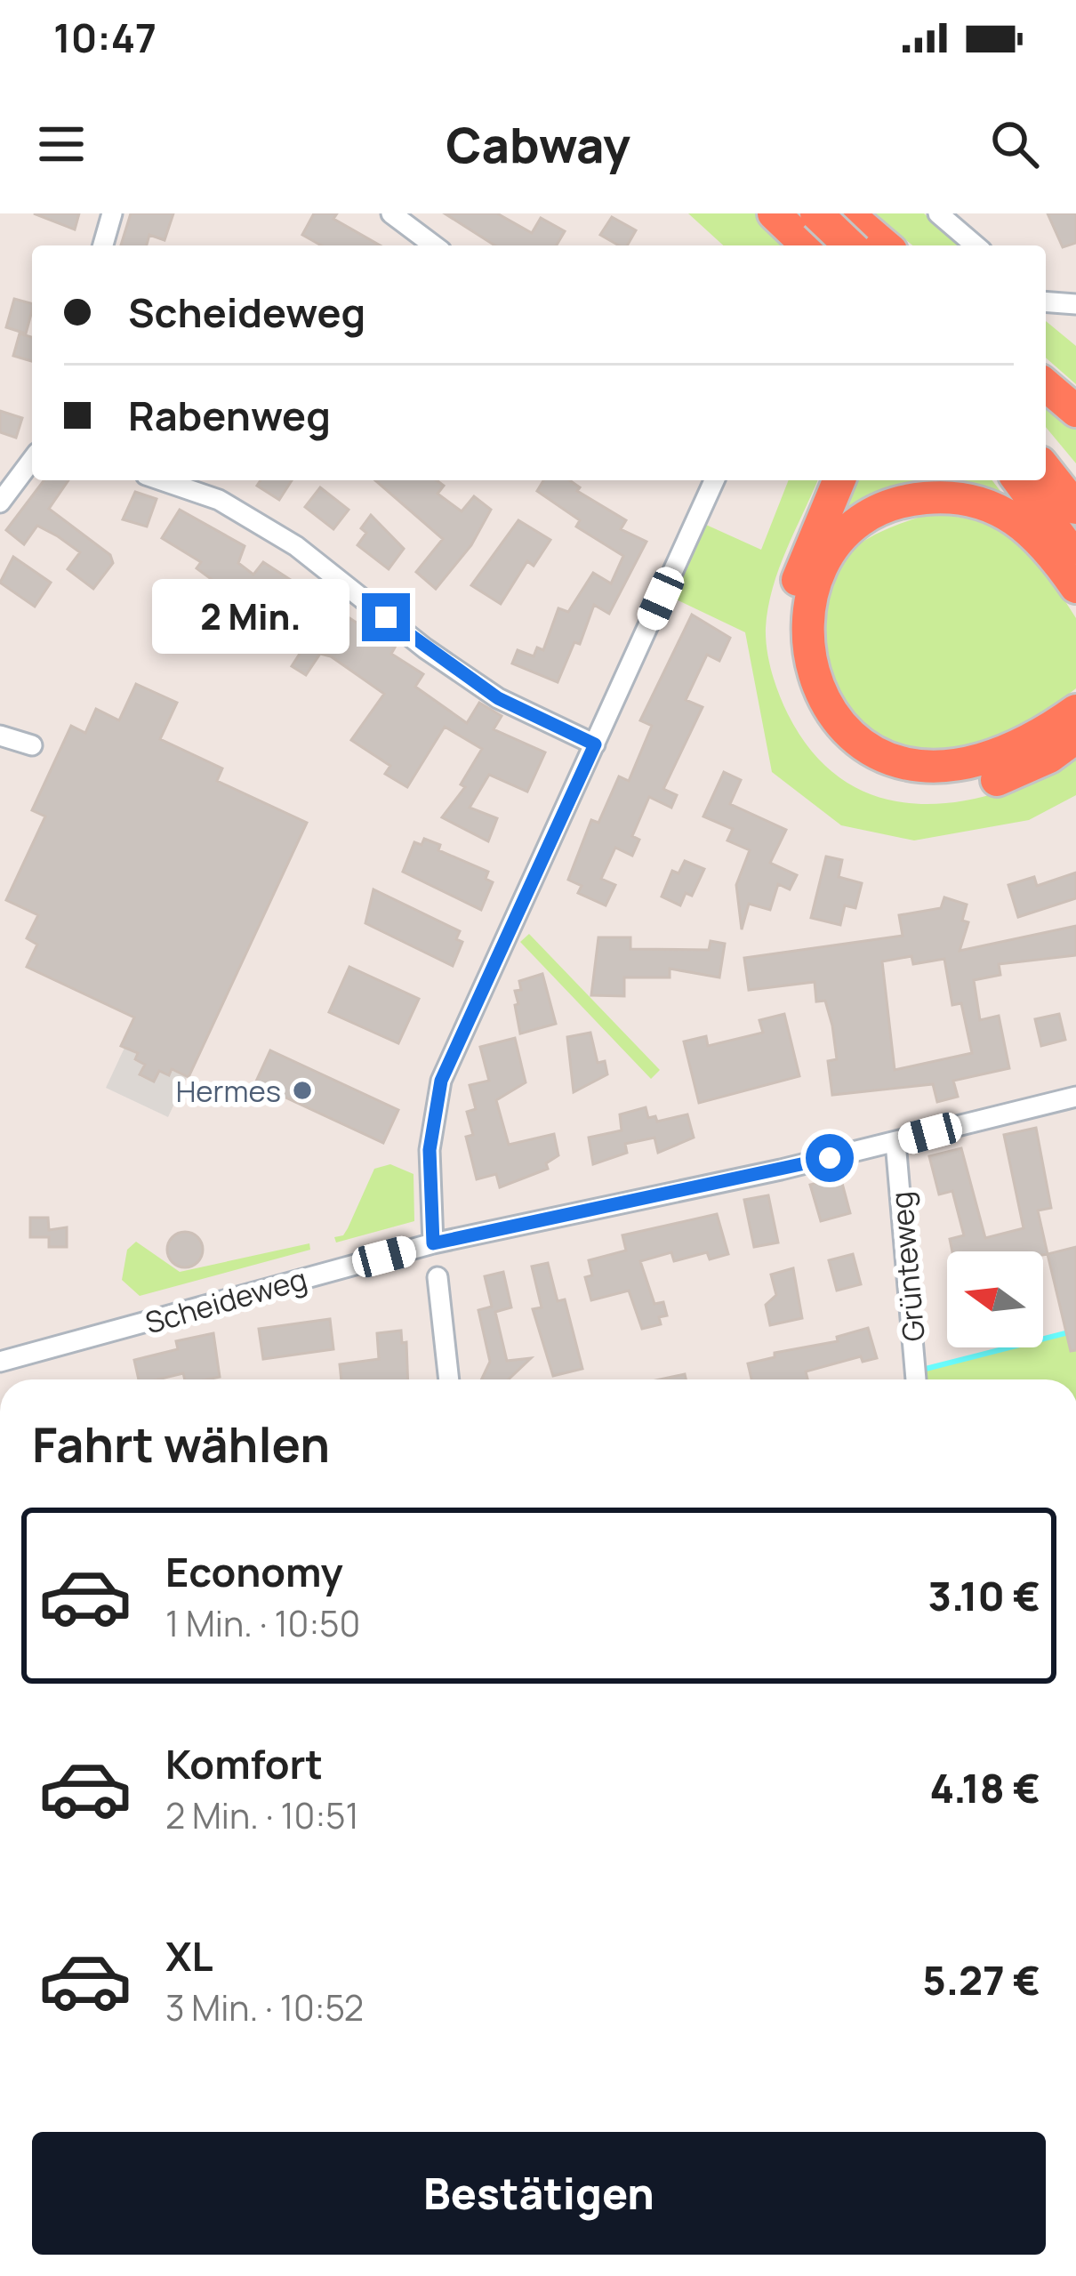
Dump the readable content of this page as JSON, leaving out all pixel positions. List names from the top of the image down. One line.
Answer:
{"streets":{"street":["Grünteweg","Scheideweg"]},"crossings":[["Grünteweg","Scheideweg"]],"places":["Hermes"],"north":"left","page":{"status":"10:47","header":"Cabway","banner":["Scheideweg","Rabenweg"],"bubble":"2 Min.","heading":"Fahrt wählen","list":[{"name":"Economy","note":"1 Min. · 10:50","value":"3.10 €"},{"name":"Komfort","note":"2 Min. · 10:51","value":"4.18 €"},{"name":"XL","note":"3 Min. · 10:52","value":"5.27 €"}],"buttons":"Bestätigen"}}
